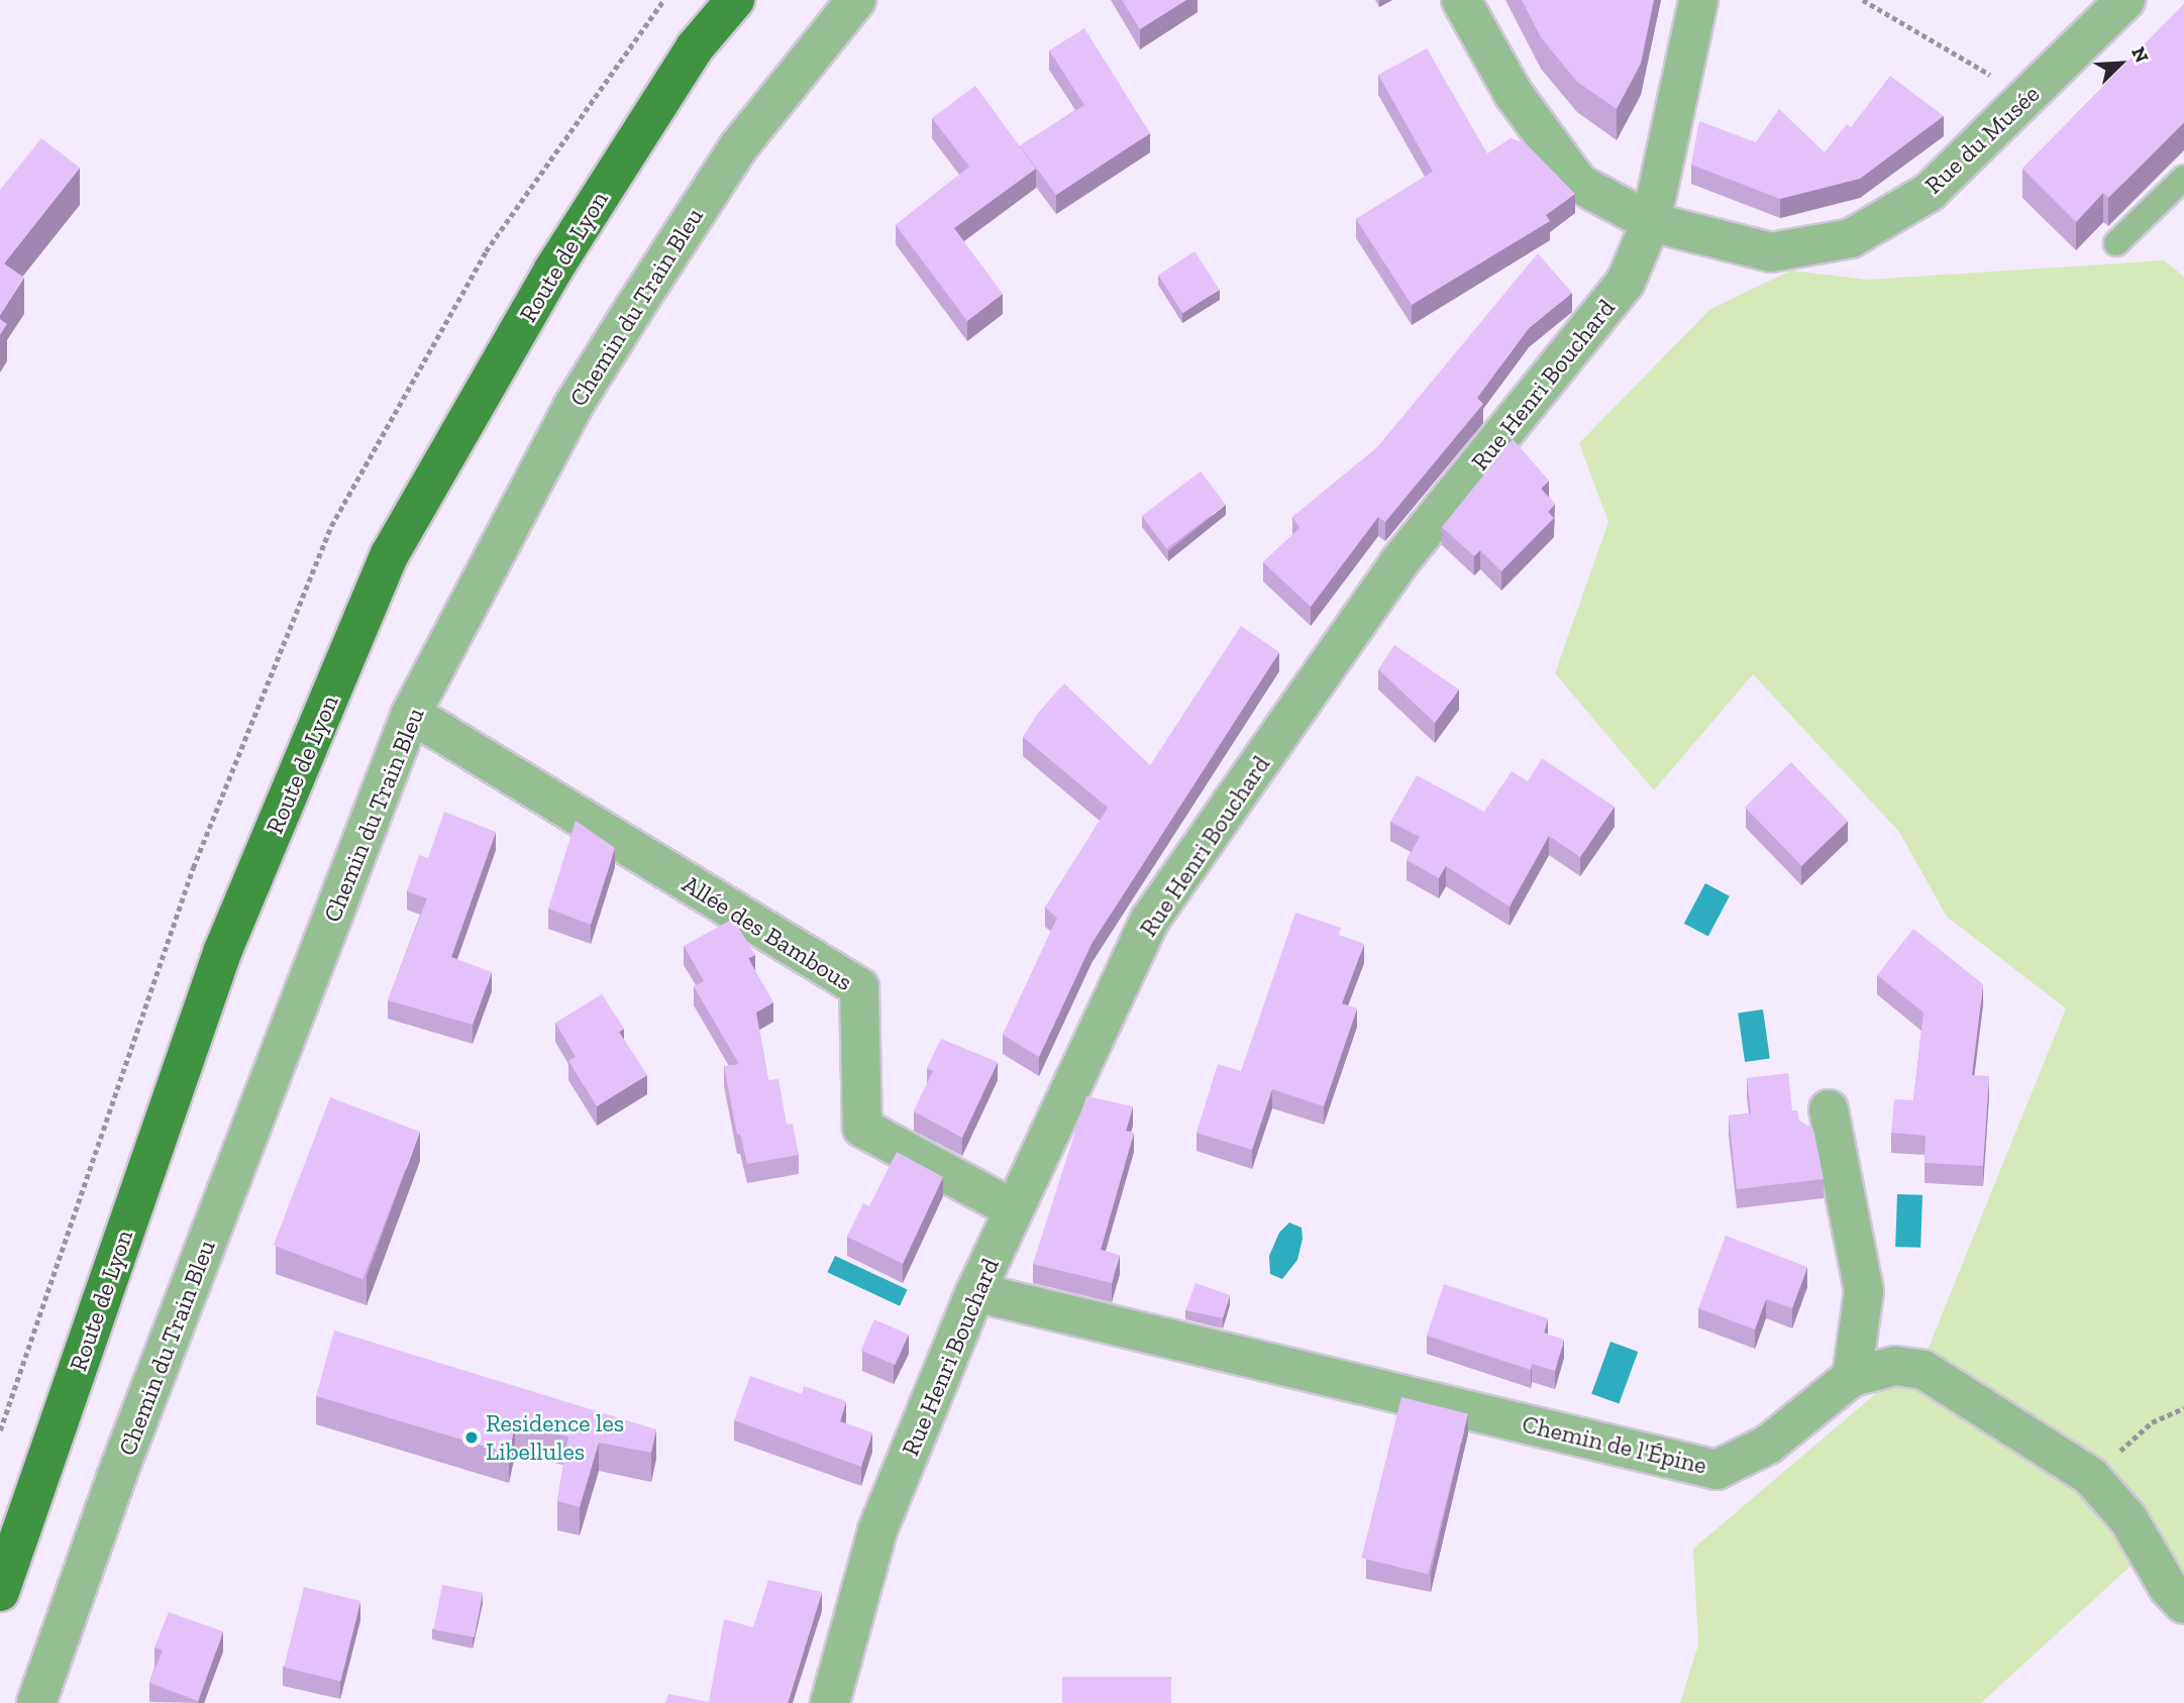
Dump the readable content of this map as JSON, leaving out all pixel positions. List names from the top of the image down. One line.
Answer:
{"streets":{"main road":["Route de Lyon"],"street":["Rue du Musée","Chemin du Train Bleu","Rue Henri Bouchard","Allée des Bambous","Chemin de l'Épine"]},"crossings":[["Rue du Musée","Rue Henri Bouchard"],["Chemin du Train Bleu","Allée des Bambous"],["Rue Henri Bouchard","Allée des Bambous"],["Rue Henri Bouchard","Chemin de l'Épine"]],"places":["Residence les Libellules"],"north":"top right"}
